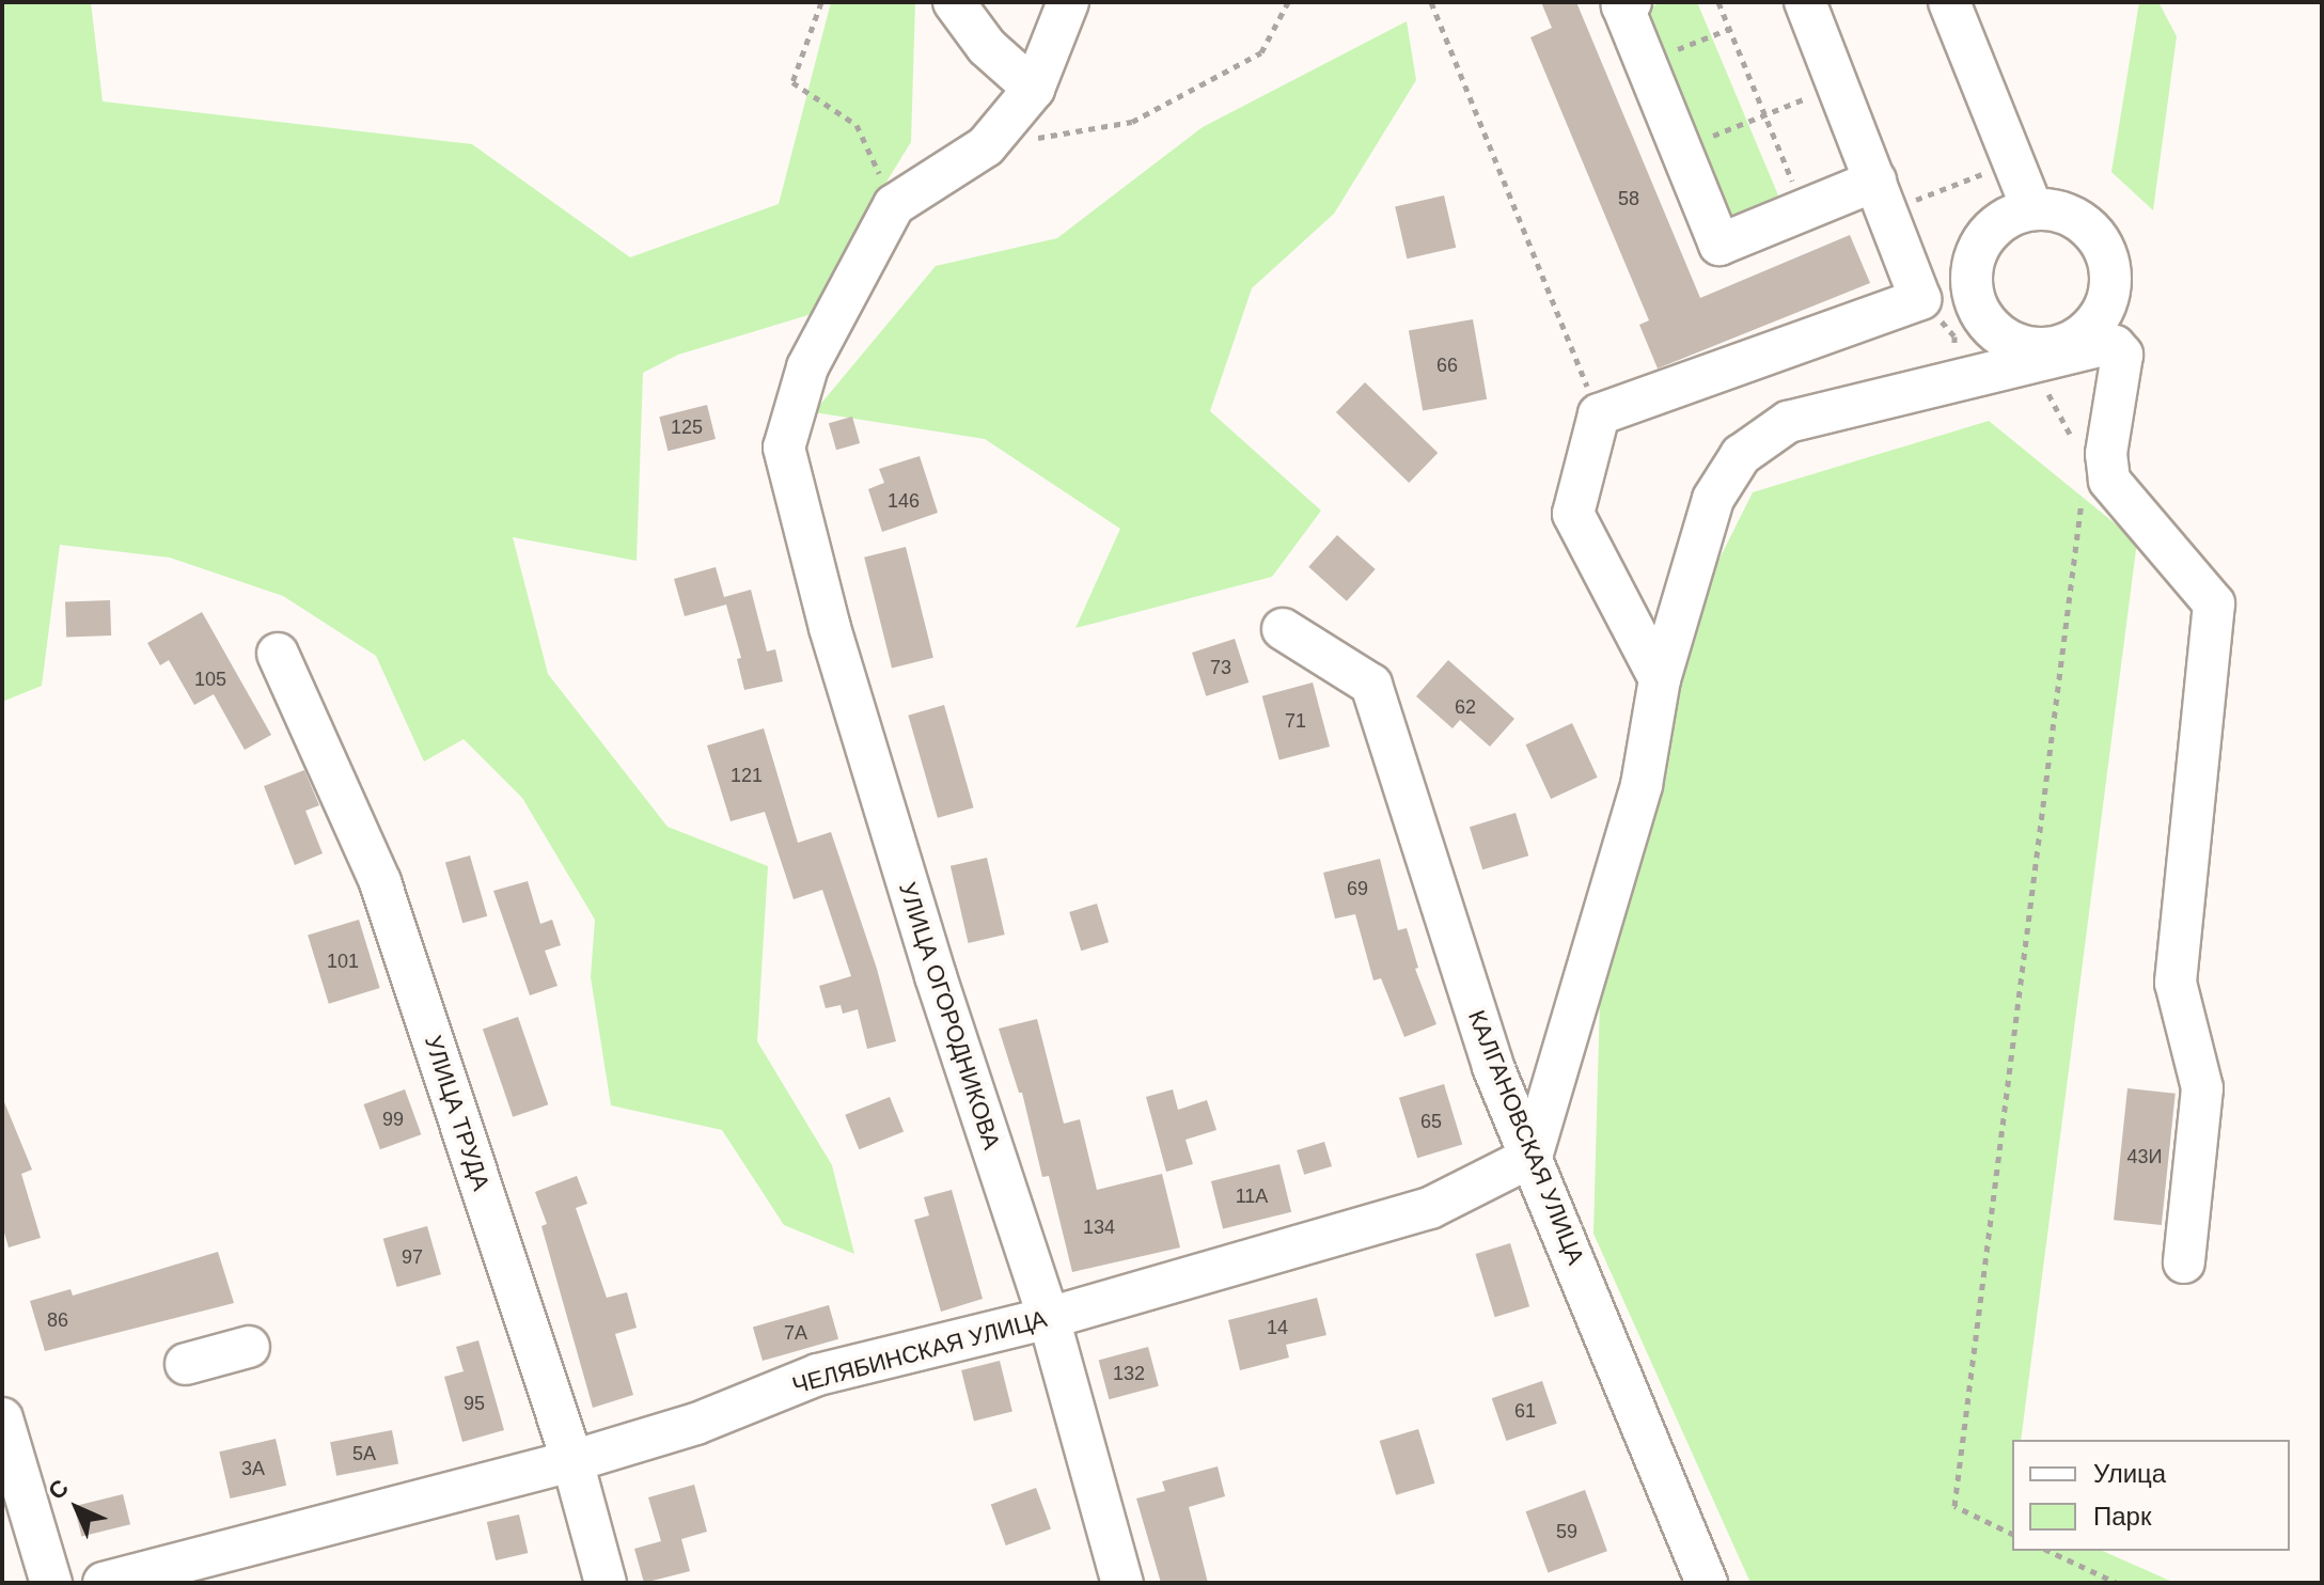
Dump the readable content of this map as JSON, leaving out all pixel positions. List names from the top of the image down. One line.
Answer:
{"streets":{"street":["УЛИЦА ОГОРОДНИКОВА","УЛИЦА ТРУДА","КАЛГАНОВСКАЯ УЛИЦА","ЧЕЛЯБИНСКАЯ УЛИЦА"]},"crossings":[["УЛИЦА ОГОРОДНИКОВА","ЧЕЛЯБИНСКАЯ УЛИЦА"],["УЛИЦА ТРУДА","ЧЕЛЯБИНСКАЯ УЛИЦА"],["КАЛГАНОВСКАЯ УЛИЦА","ЧЕЛЯБИНСКАЯ УЛИЦА"]],"house_numbers":["58","66","125","146","73","105","62","71","121","69","101","99","65","43И","11А","134","97","86","14","7А","132","95","61","5А","3А","59"],"legend":["Улица","Парк"],"north":"top left"}
